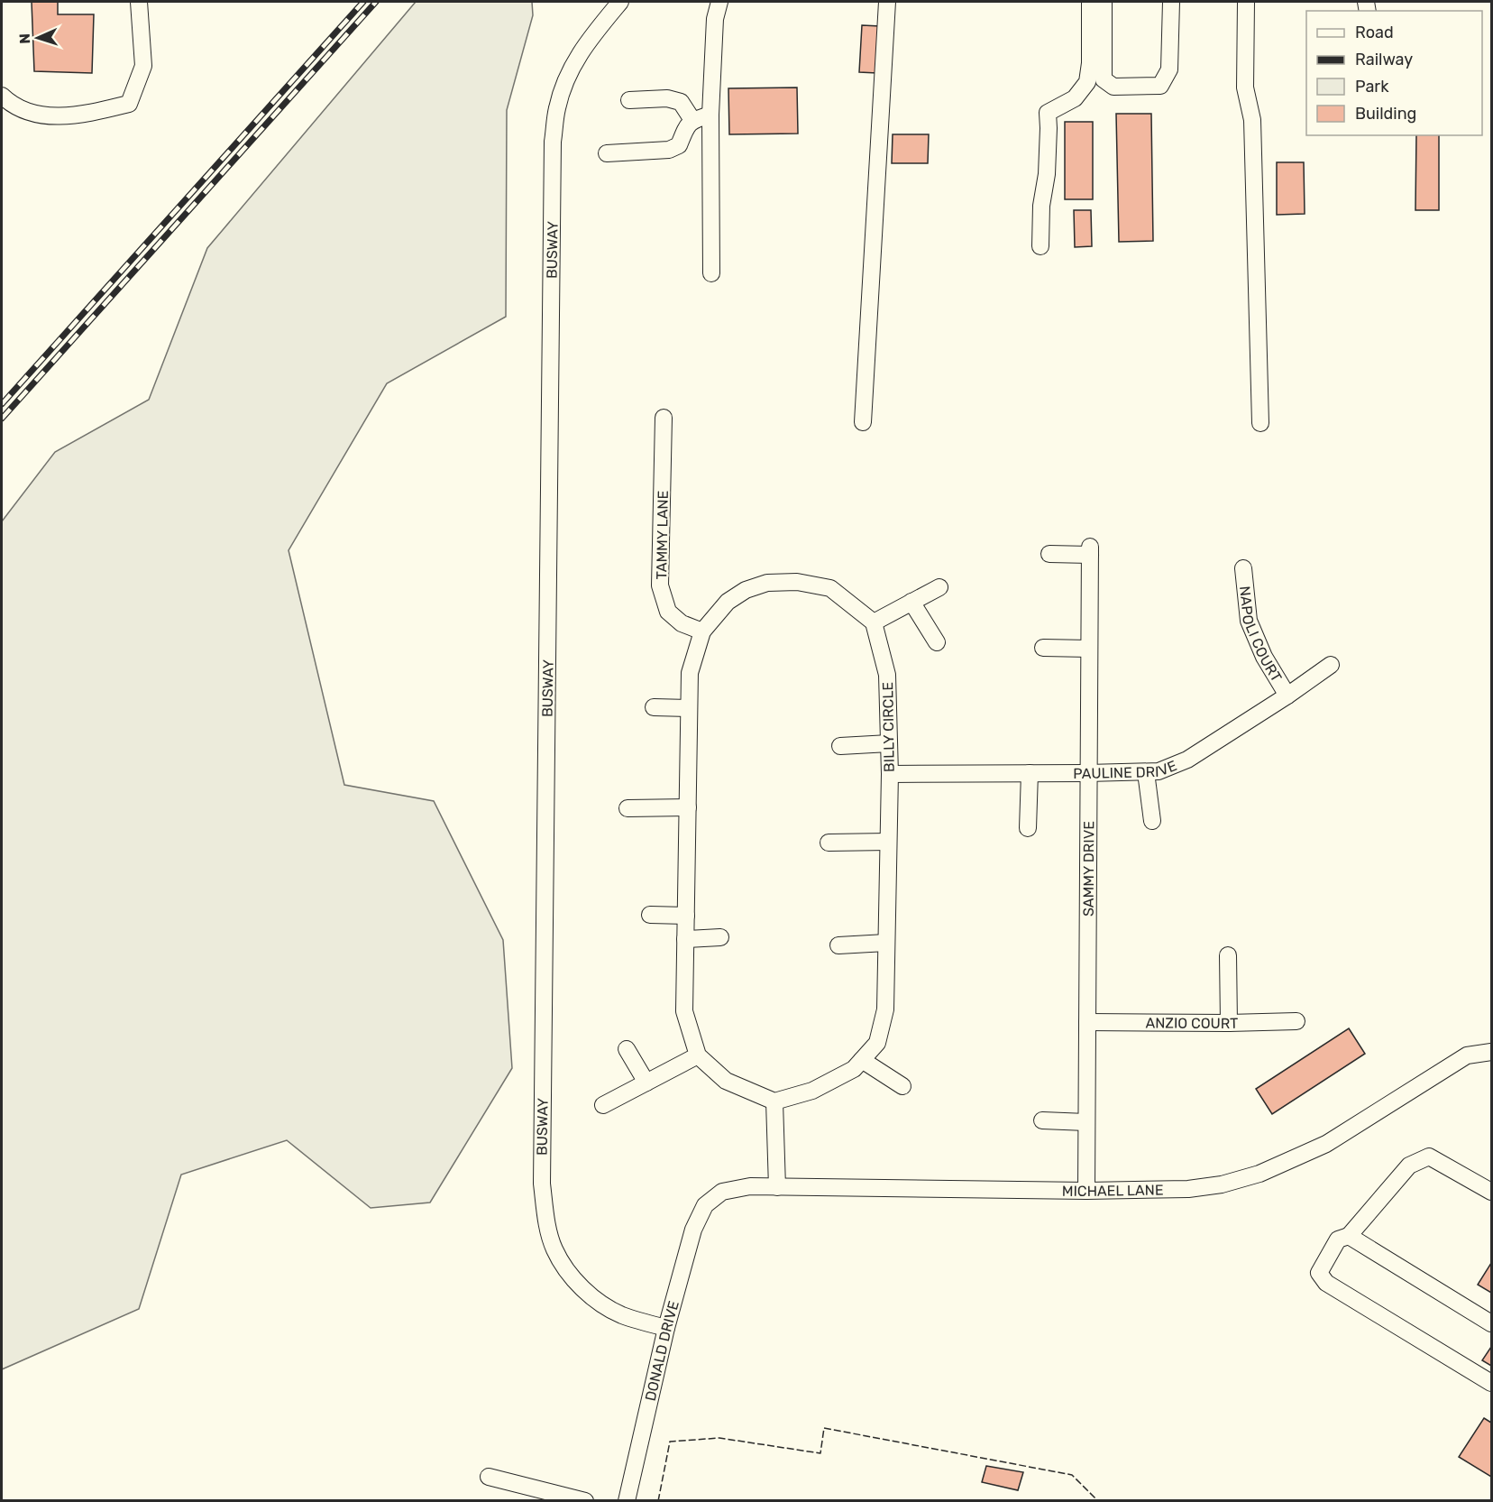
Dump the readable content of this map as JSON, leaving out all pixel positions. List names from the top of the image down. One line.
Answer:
{"streets":{"street":["BUSWAY","TAMMY LANE","NAPOLI COURT","BILLY CIRCLE","PAULINE DRIVE","SAMMY DRIVE","ANZIO COURT","MICHAEL LANE","DONALD DRIVE"]},"crossings":[["BUSWAY","DONALD DRIVE"],["NAPOLI COURT","PAULINE DRIVE"],["BILLY CIRCLE","PAULINE DRIVE"],["PAULINE DRIVE","SAMMY DRIVE"],["SAMMY DRIVE","ANZIO COURT"],["SAMMY DRIVE","MICHAEL LANE"],["MICHAEL LANE","DONALD DRIVE"]],"legend":["Road","Railway","Park","Building"],"north":"left"}
